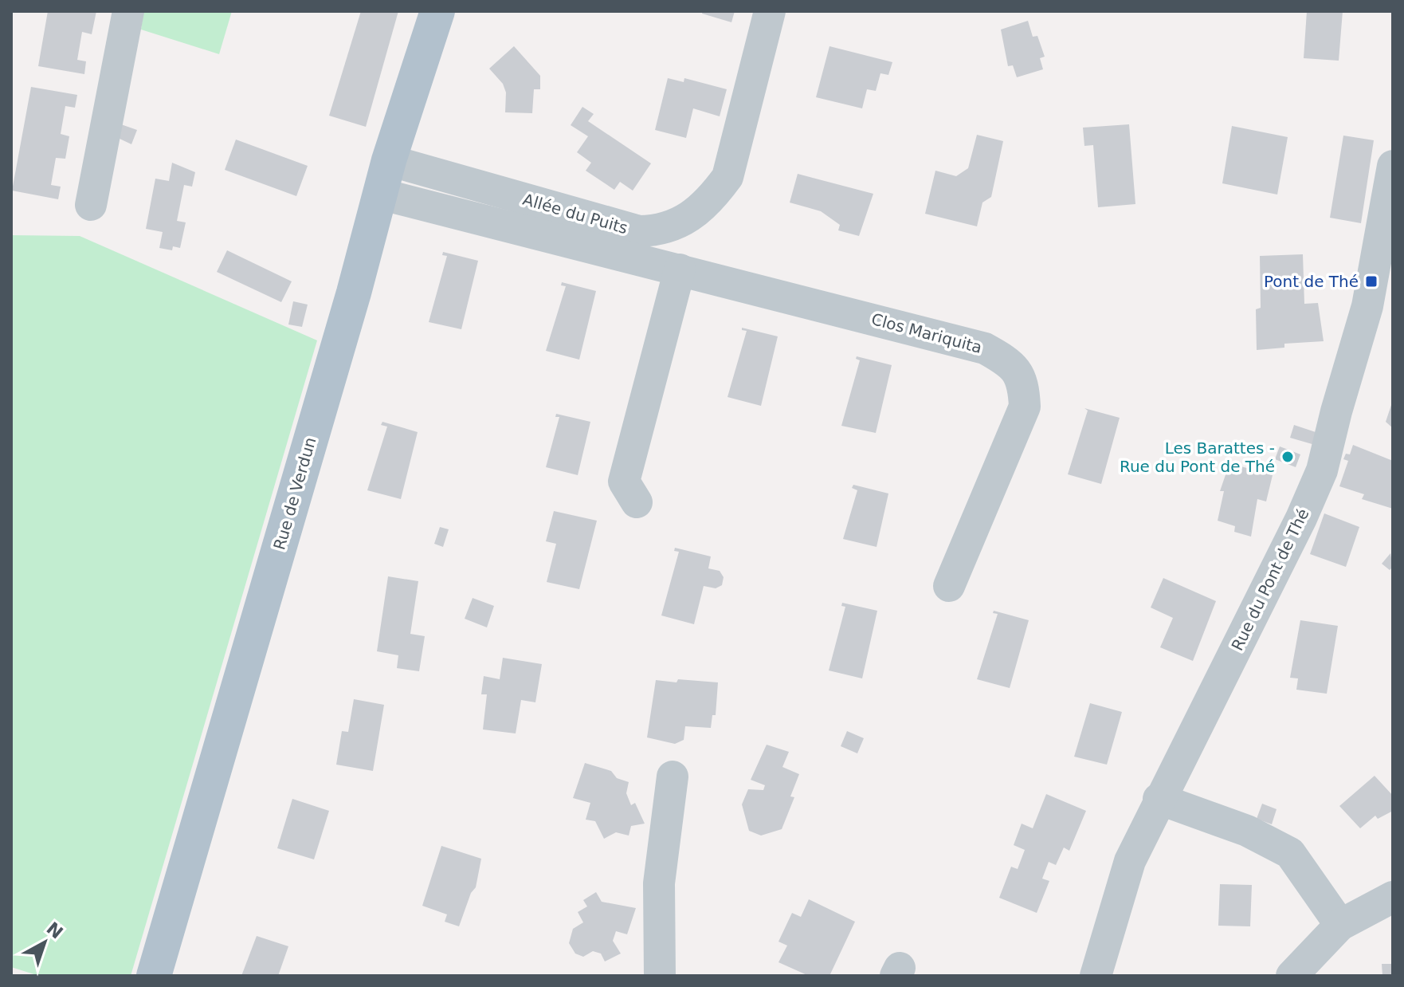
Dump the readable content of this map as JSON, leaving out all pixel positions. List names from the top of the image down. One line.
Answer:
{"streets":{"main road":["Rue de Verdun"],"street":["Allée du Puits","Clos Mariquita","Rue du Pont de Thé"]},"crossings":[["Allée du Puits","Rue de Verdun"],["Clos Mariquita","Rue de Verdun"]],"places":{"transit":["Pont de Thé"],"other":["Les Barattes - Rue du Pont de Thé"]},"north":"top right"}
